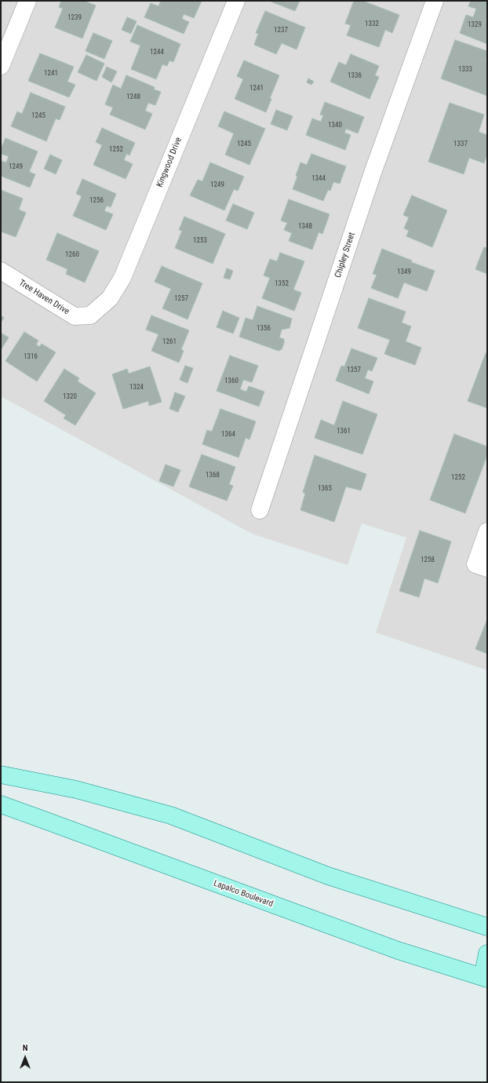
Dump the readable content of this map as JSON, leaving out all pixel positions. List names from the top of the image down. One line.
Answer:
{"streets":{"main road":["Lapalco Boulevard"],"street":["Kingwood Drive","Chipley Street","Tree Haven Drive"]},"crossings":[["Kingwood Drive","Tree Haven Drive"]],"house_numbers":["1239","1332","1329","1237","1244","1333","1241","1336","1241","1248","1245","1340","1245","1337","1252","1249","1344","1249","1256","1348","1253","1260","1349","1352","1257","1356","1261","1316","1357","1360","1324","1320","1361","1364","1368","1252","1365","1258"],"north":"top"}
